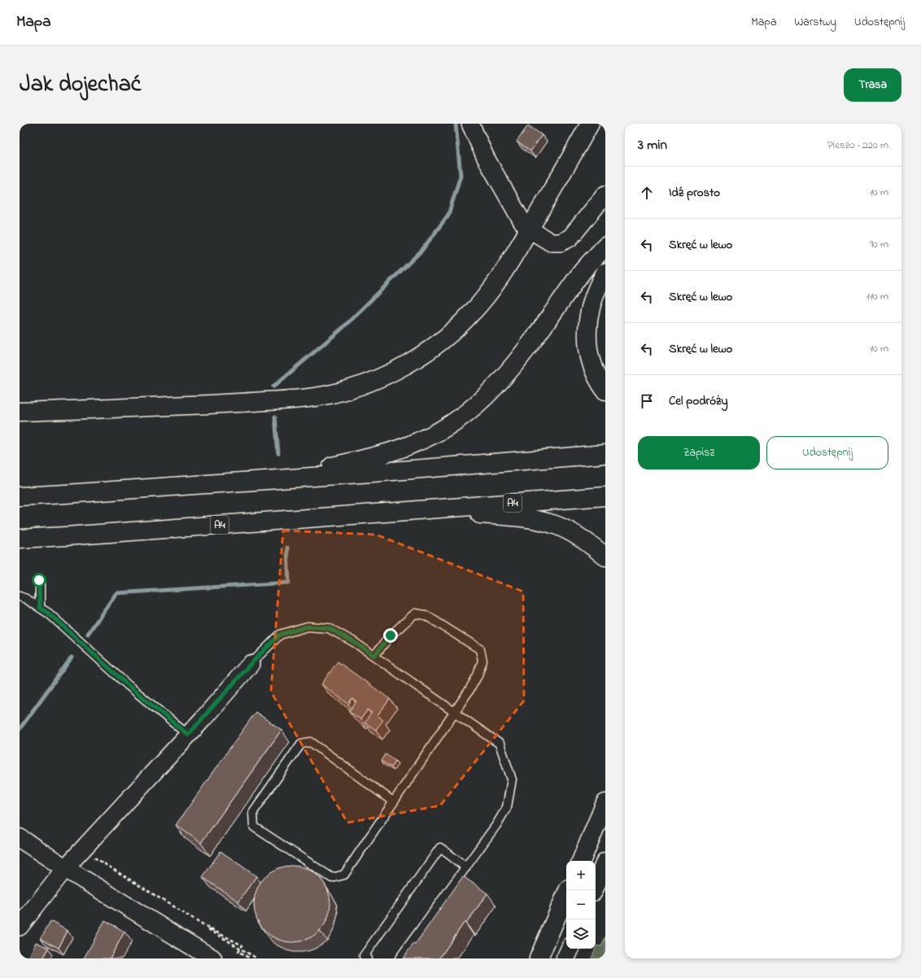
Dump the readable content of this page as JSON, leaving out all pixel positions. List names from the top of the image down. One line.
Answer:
{"streets":{"main road":["A4"]},"page":{"header":"Mapa","nav":["Mapa","Warstwy","Udostępnij"],"title":"Jak dojechać","buttons":["Trasa",["Zapisz","Udostępnij"]],"heading":["3 min","Pieszo · 220 m"],"list":[["Idź prosto","10 m"],["Skręć w lewo","90 m"],["Skręć w lewo","110 m"],["Skręć w lewo","10 m"],"Cel podróży"],"map_buttons":["+","−"]}}
